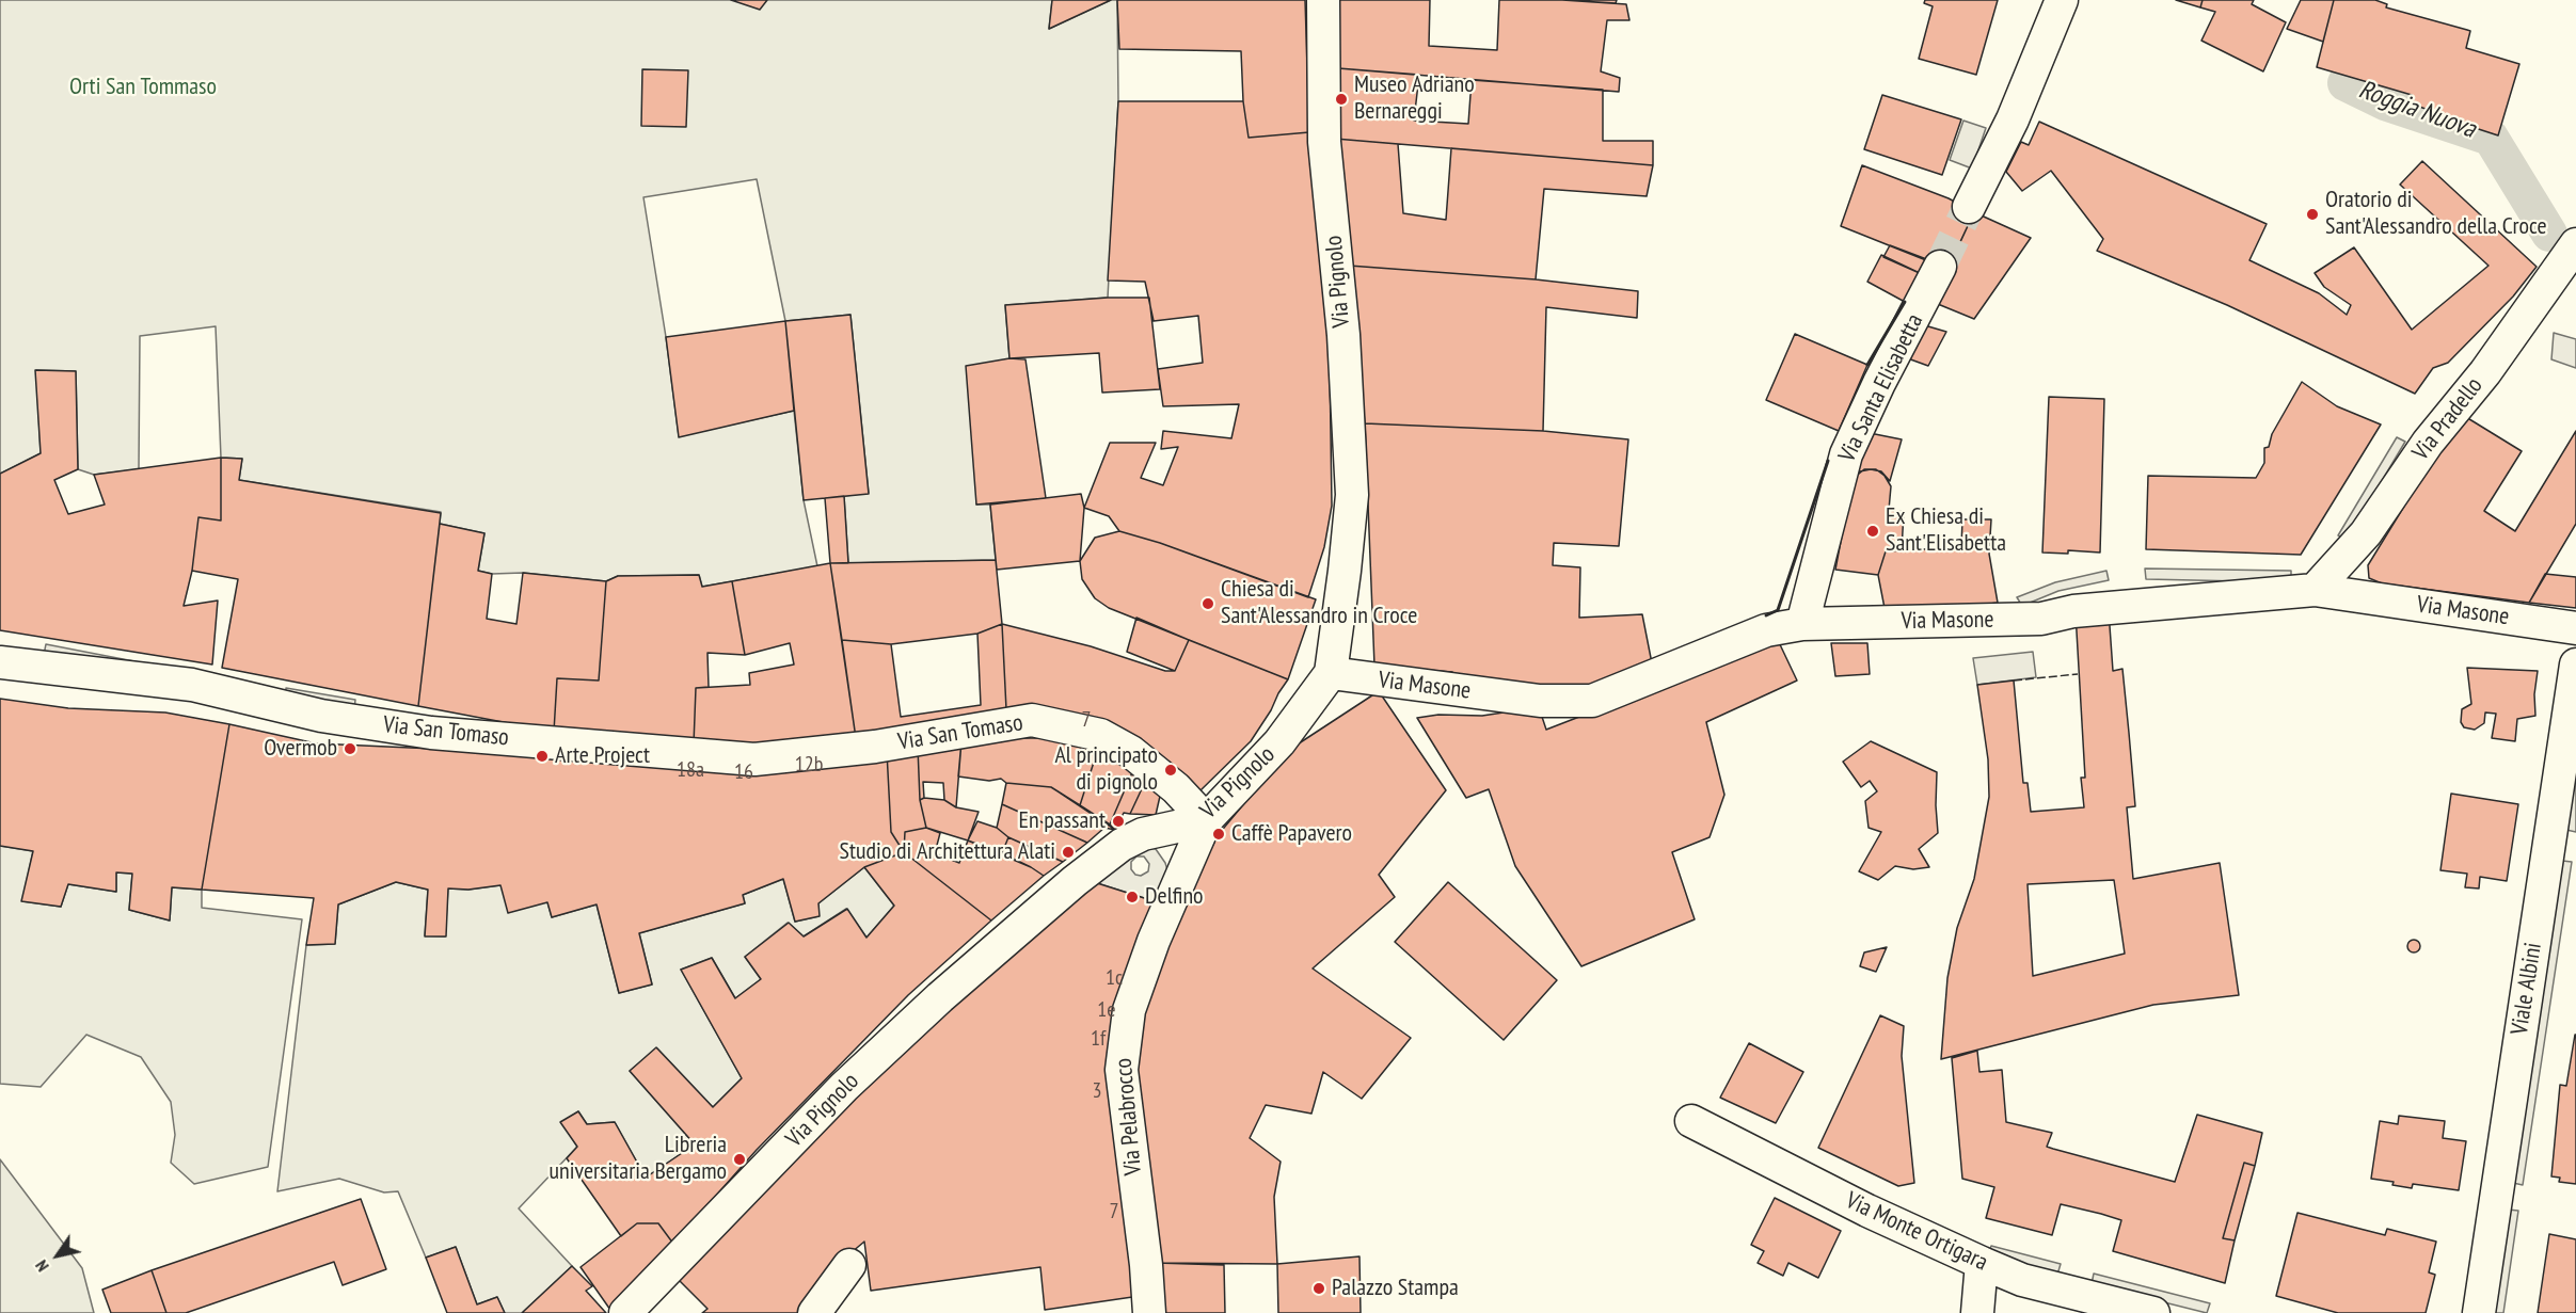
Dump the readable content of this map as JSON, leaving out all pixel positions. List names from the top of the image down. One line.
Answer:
{"streets":{"street":["Via Pignolo","Via Santa Elisabetta","Via Pradello","Via Masone","Via San Tomaso","Viale Albini","Via Pelabrocco","Via Monte Ortigara"]},"crossings":[["Via Pignolo","Via Masone"],["Via Pignolo","Via San Tomaso"],["Via Pignolo","Via Pelabrocco"],["Via Santa Elisabetta","Via Masone"],["Via Pradello","Via Masone"],["Via San Tomaso","Via Pelabrocco"]],"water":["Roggia Nuova"],"parks":["Orti San Tommaso"],"places":["Museo Adriano Bernareggi","Oratorio di Sant'Alessandro della Croce","Ex Chiesa di Sant'Elisabetta","Chiesa di Sant'Alessandro in Croce","Overmob","Arte Project","Al principato di pignolo","En passant","Caffè Papavero","Studio di Architettura Alati","Delfino","Libreria universitaria Bergamo","Palazzo Stampa"],"house_numbers":["7","12b","18a","16","1c","1e","1f","3","7"],"north":"bottom left"}
